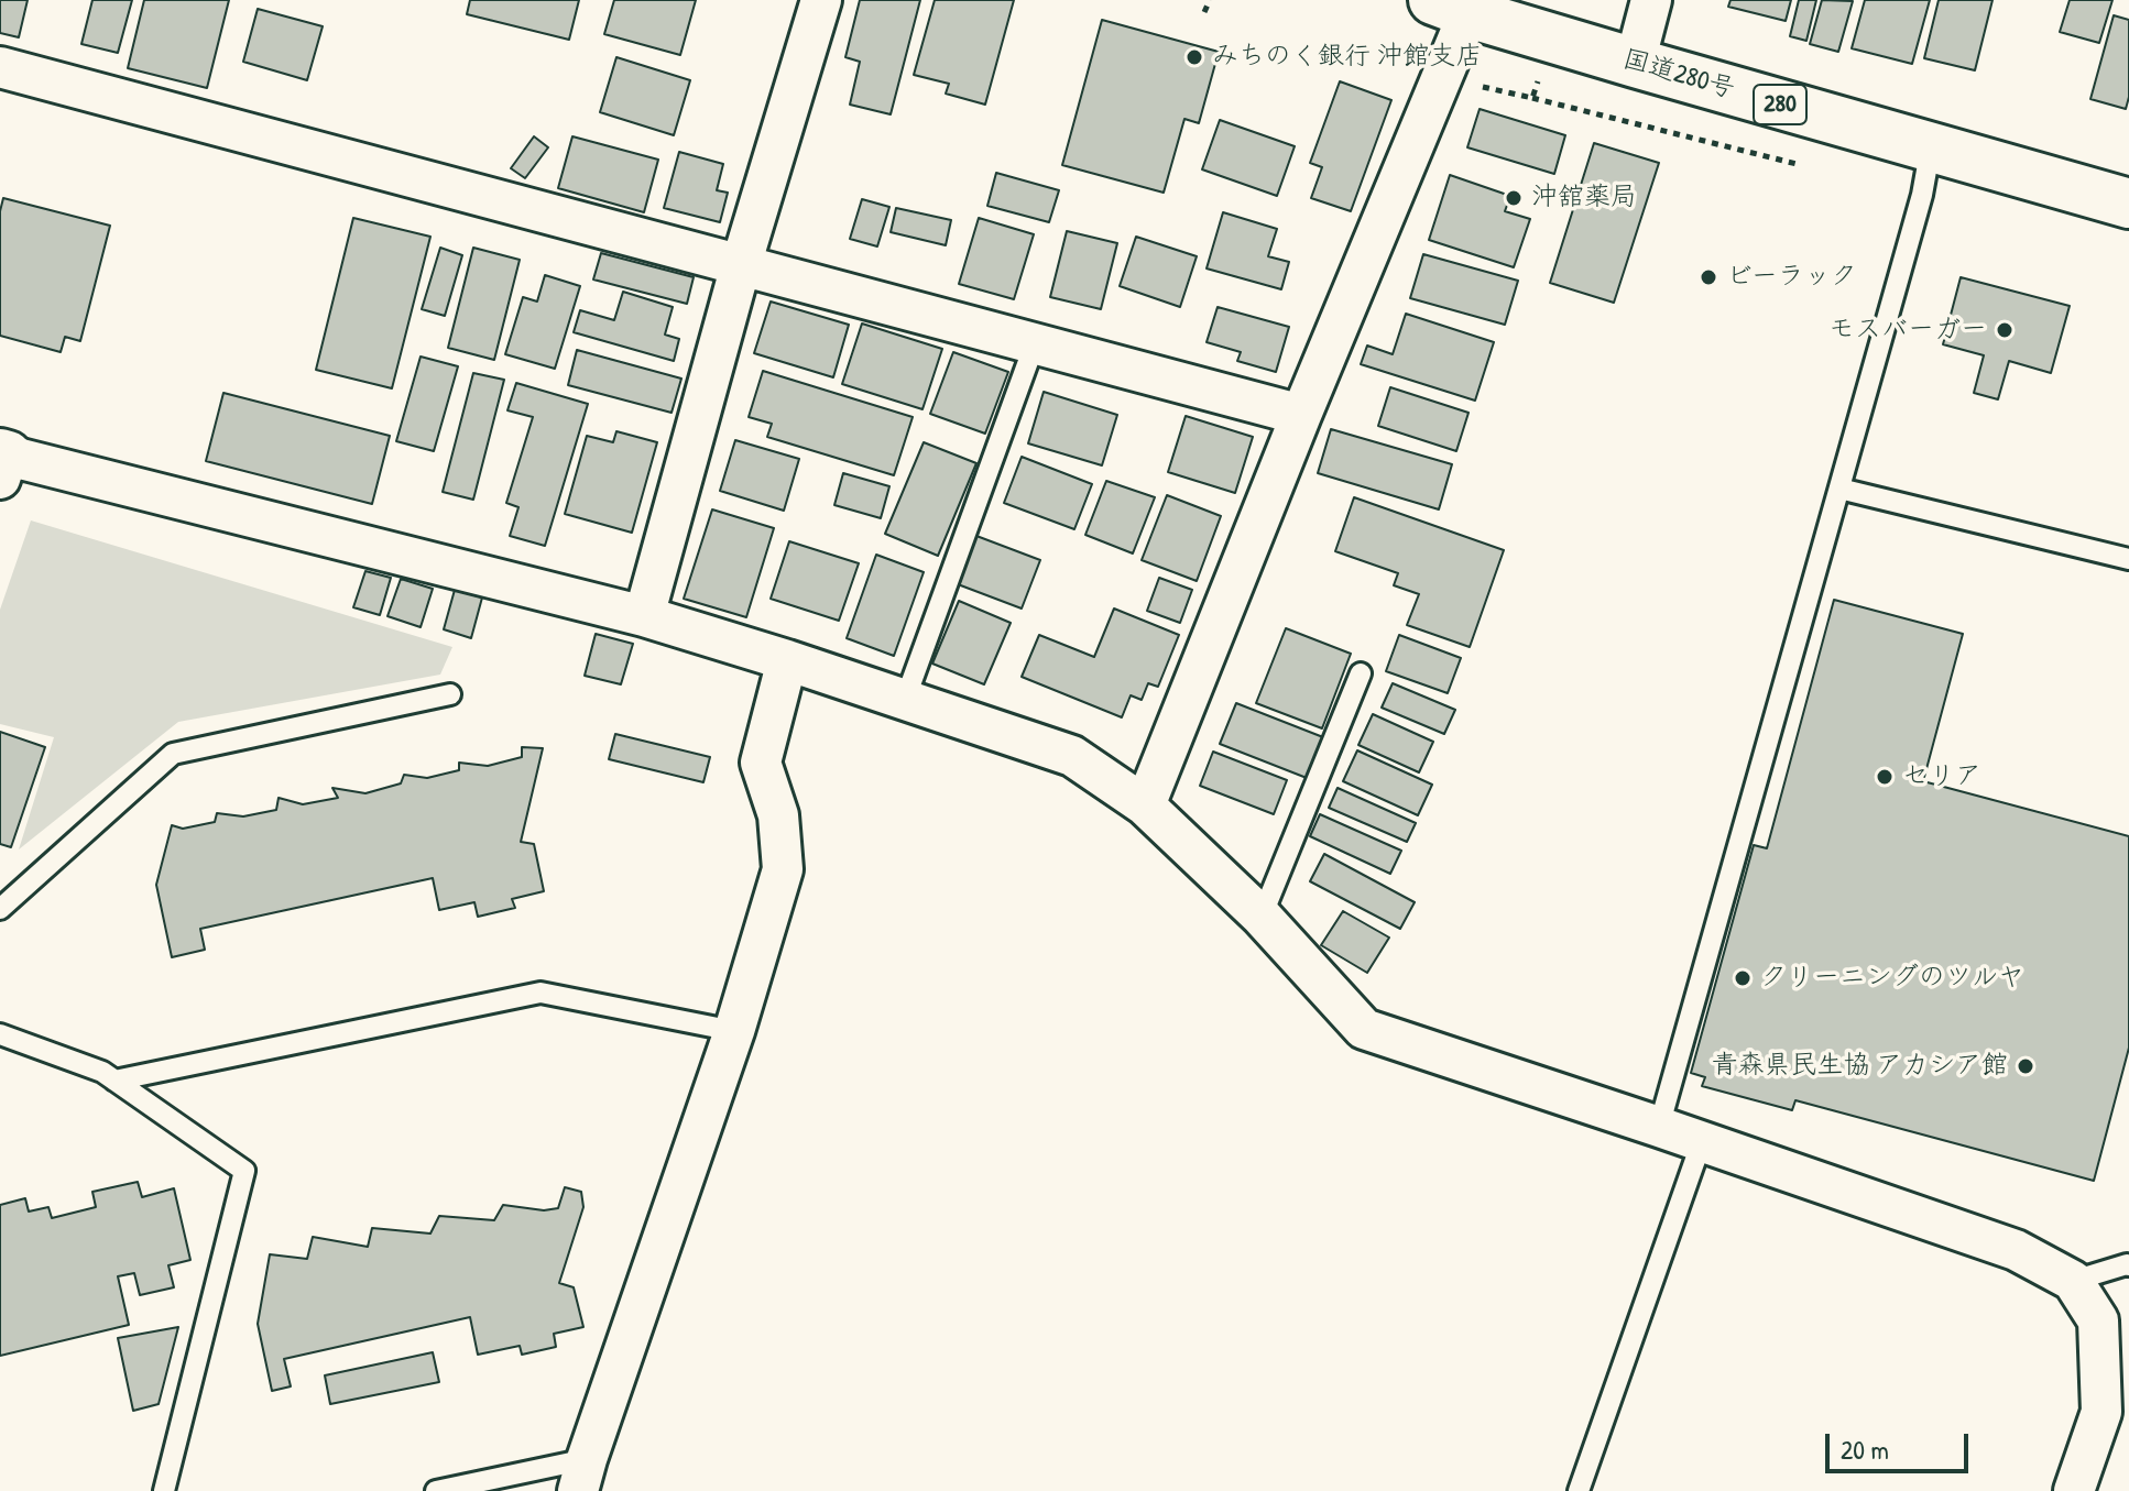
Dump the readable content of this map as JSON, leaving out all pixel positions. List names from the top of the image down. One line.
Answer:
{"streets":{"highway":["国道280号","280"]},"places":["みちのく銀行 沖館支店","沖舘薬局","ビーラック","モスバーガー","セリア","クリーニングのツルヤ","青森県民生協 アカシア館"],"scale_bar":"20 m"}
